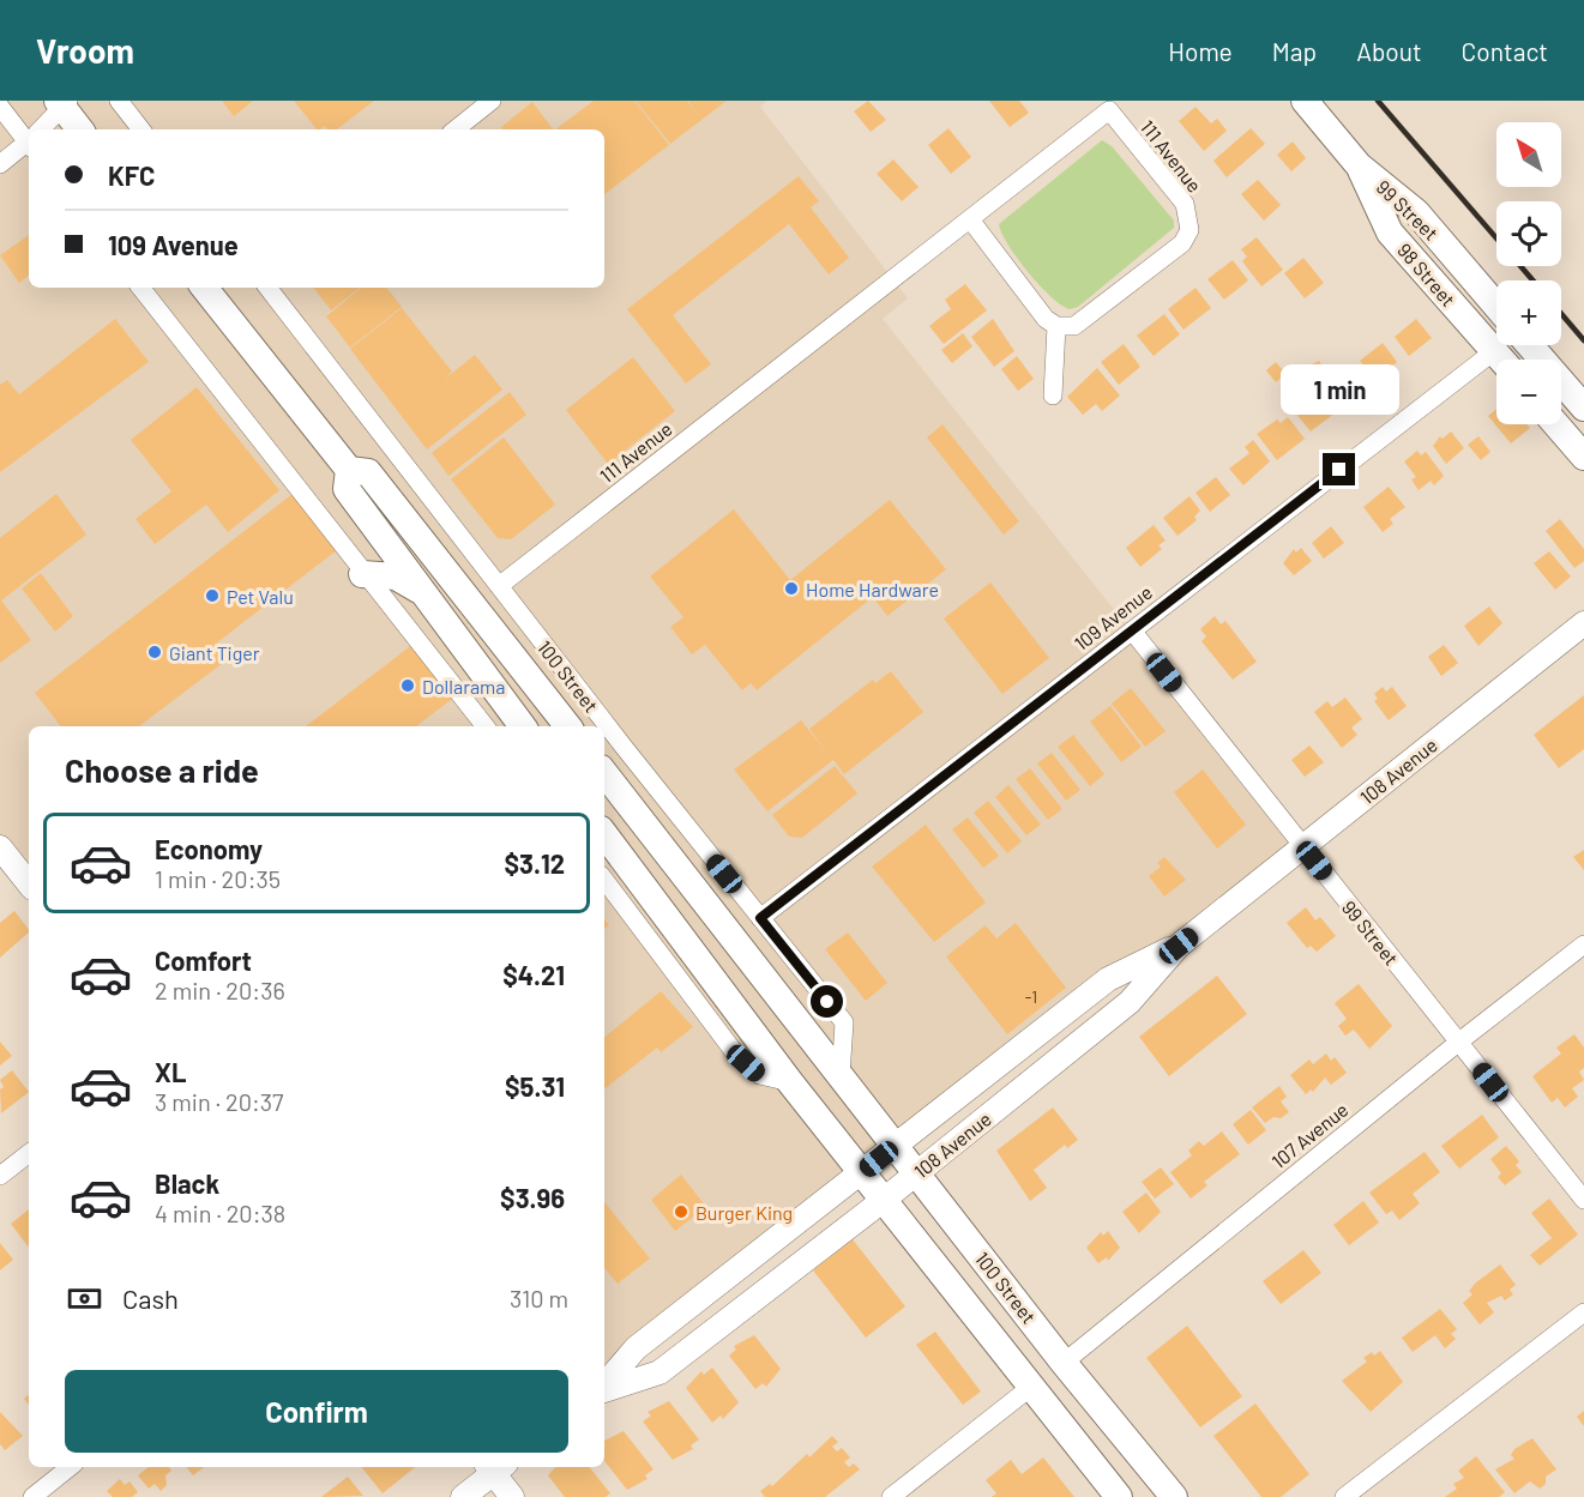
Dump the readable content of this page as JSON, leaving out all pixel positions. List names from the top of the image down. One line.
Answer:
{"streets":{"main road":["99 Street","98 Street","100 Street"],"street":["111 Avenue","109 Avenue","108 Avenue","107 Avenue"]},"crossings":[["111 Avenue","100 Street"],["99 Street","98 Street"],["99 Street","109 Avenue"],["99 Street","108 Avenue"],["99 Street","107 Avenue"],["98 Street","109 Avenue"],["109 Avenue","100 Street"],["100 Street","108 Avenue"],["100 Street","107 Avenue"]],"places":["Home Hardware","Pet Valu","Giant Tiger","Dollarama","Burger King"],"house_numbers":["-1"],"north":"top left","page":{"header":"Vroom","nav":["Home","Map","About","Contact"],"map_buttons":["+","−"],"banner":["KFC","109 Avenue"],"bubble":"1 min","heading":"Choose a ride","list":[{"name":"Economy","note":"1 min · 20:35","value":"$3.12"},{"name":"Comfort","note":"2 min · 20:36","value":"$4.21"},{"name":"XL","note":"3 min · 20:37","value":"$5.31"},{"name":"Black","note":"4 min · 20:38","value":"$3.96"}],"pay":["Cash","310 m"],"buttons":"Confirm"}}
